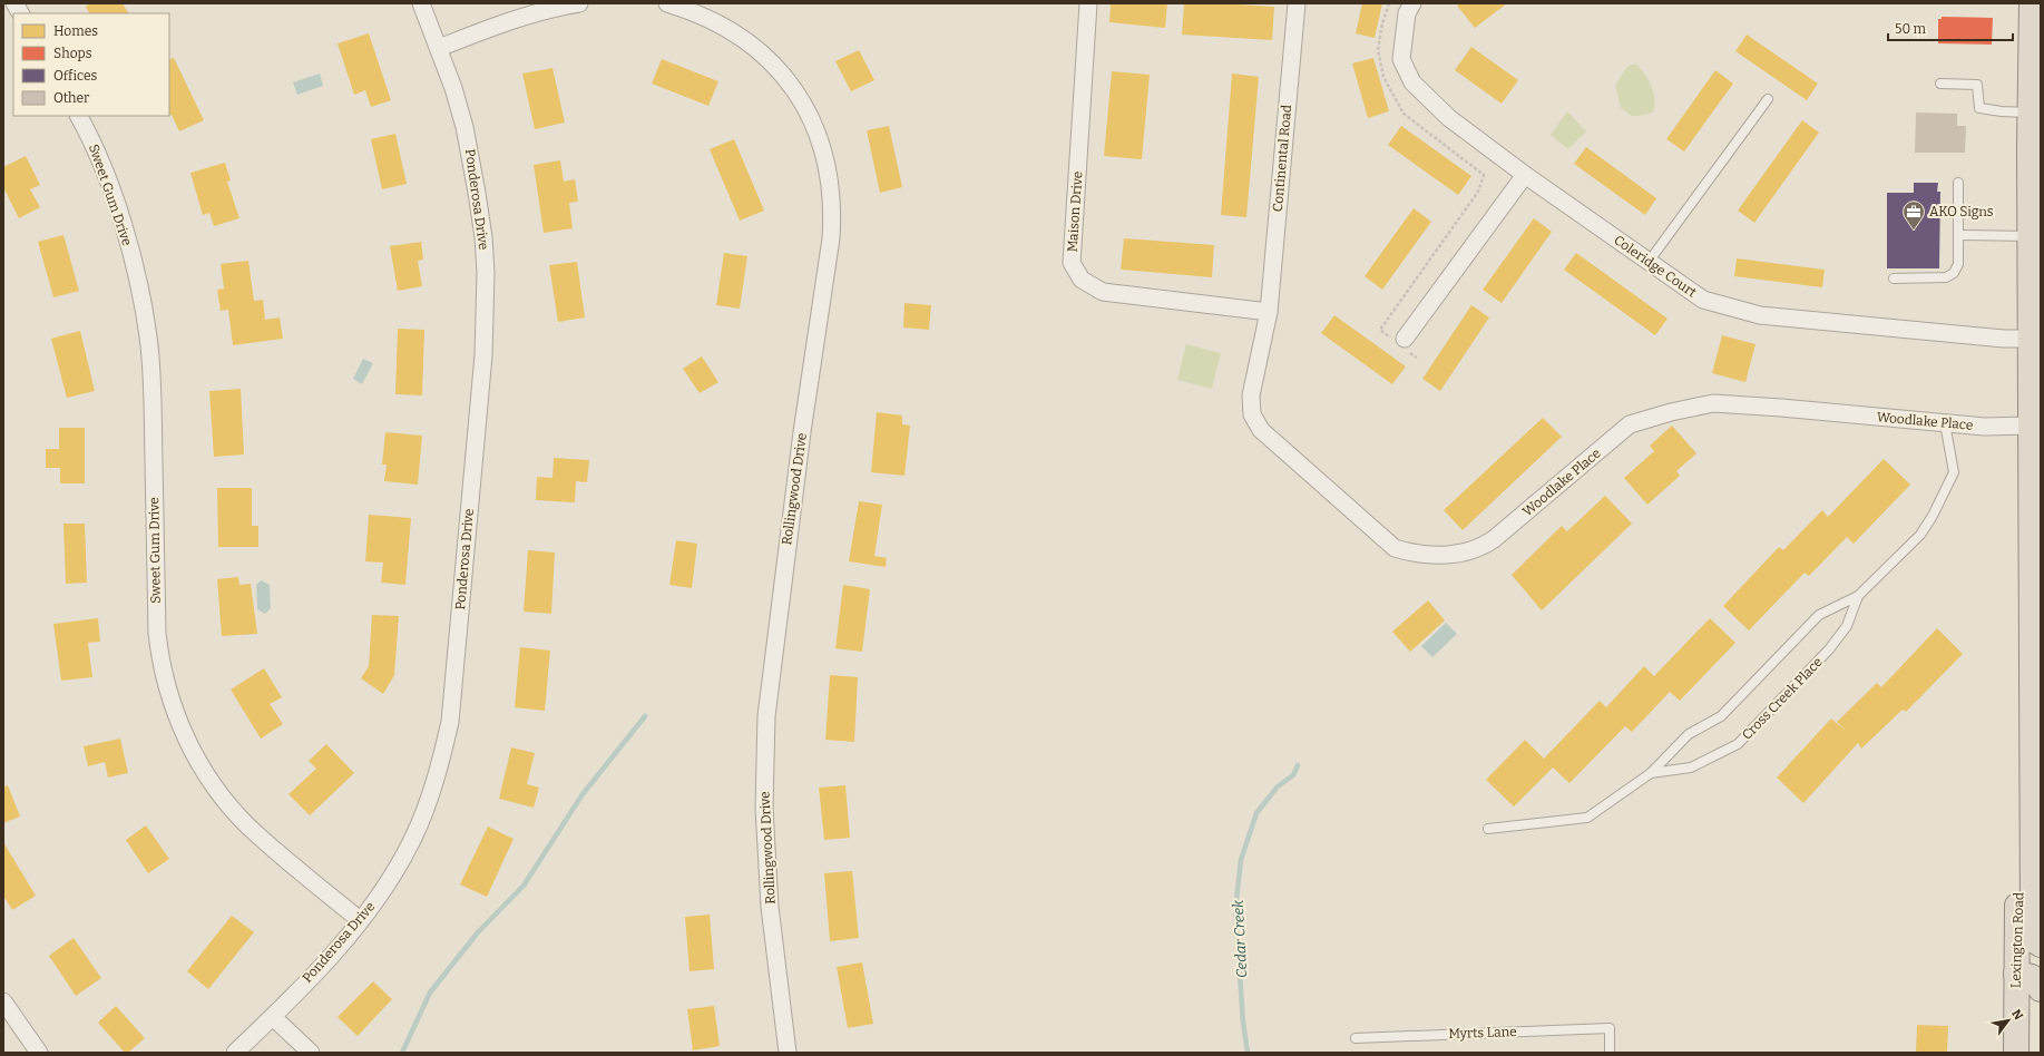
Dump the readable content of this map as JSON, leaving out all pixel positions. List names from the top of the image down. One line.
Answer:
{"streets":{"highway":["Lexington Road"],"street":["Continental Road","Sweet Gum Drive","Ponderosa Drive","Maison Drive","Coleridge Court","Woodlake Place","Rollingwood Drive"],"lane":["Cross Creek Place","Myrts Lane"]},"crossings":[["Continental Road","Maison Drive"],["Continental Road","Woodlake Place"],["Sweet Gum Drive","Ponderosa Drive"],["Maison Drive","Woodlake Place"],["Coleridge Court","Lexington Road"],["Woodlake Place","Cross Creek Place"],["Woodlake Place","Lexington Road"]],"water":["Cedar Creek"],"places":{"office":["AKO Signs"]},"legend":["Homes","Shops","Offices","Other"],"scale_bar":"50 m","north":"top right"}
